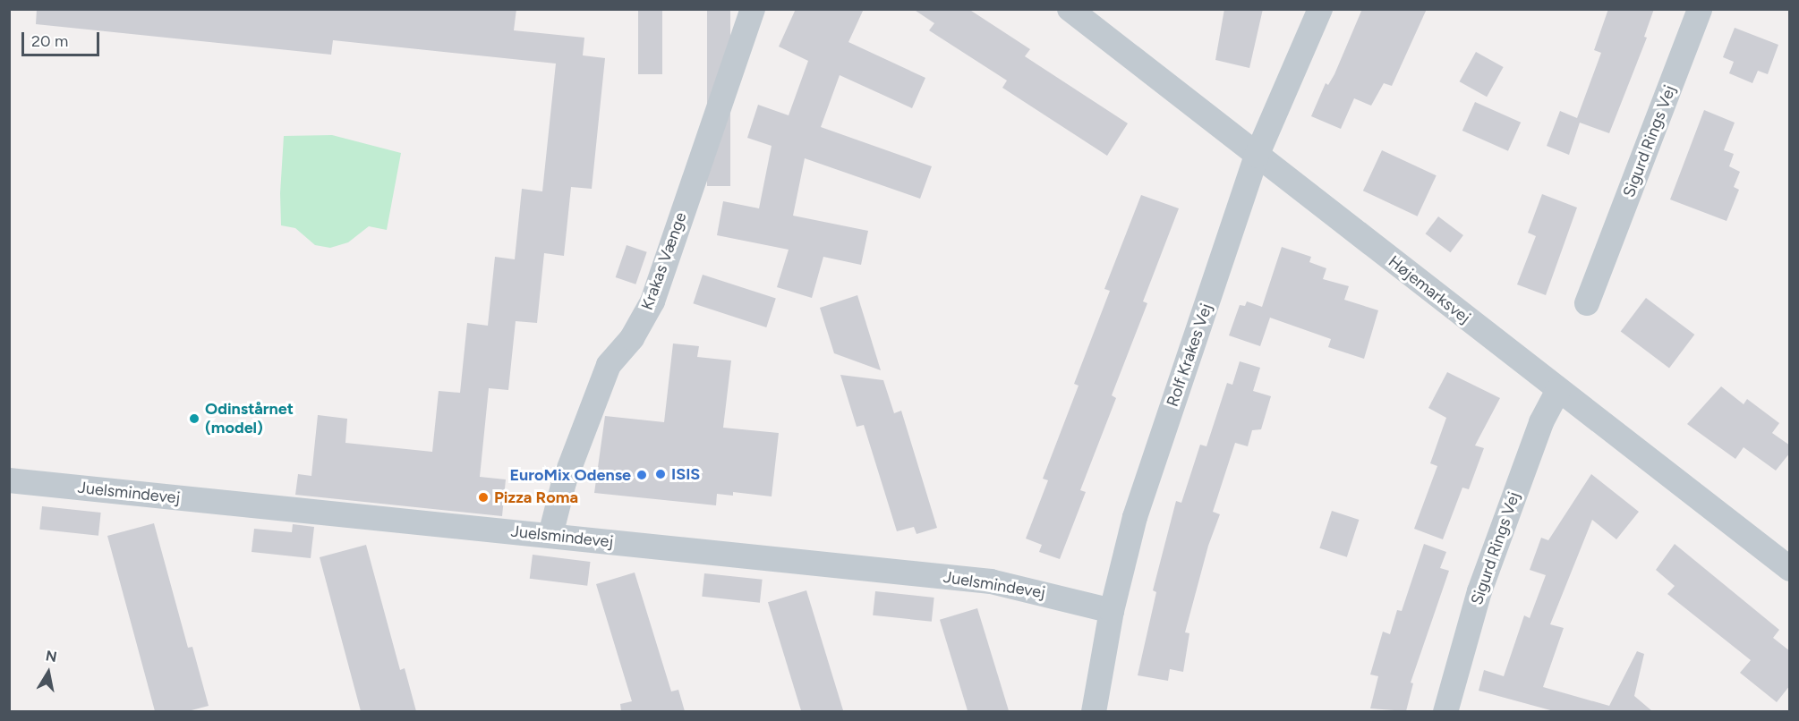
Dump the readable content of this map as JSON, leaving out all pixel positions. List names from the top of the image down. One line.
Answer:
{"streets":{"street":["Sigurd Rings Vej","Krakas Vænge","Højemarksvej","Rolf Krakes Vej","Juelsmindevej"]},"crossings":[["Sigurd Rings Vej","Højemarksvej"],["Krakas Vænge","Juelsmindevej"],["Højemarksvej","Rolf Krakes Vej"],["Rolf Krakes Vej","Juelsmindevej"]],"places":["Odinstårnet (model)","ISIS","EuroMix Odense","Pizza Roma"],"scale_bar":"20 m","north":"top"}
